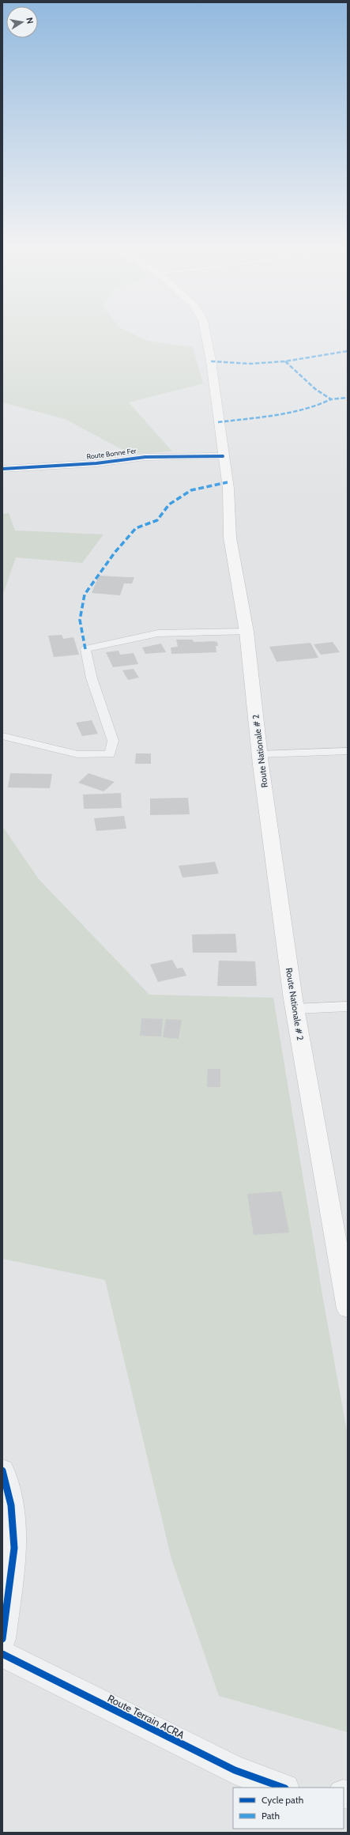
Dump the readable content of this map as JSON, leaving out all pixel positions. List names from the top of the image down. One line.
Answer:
{"streets":{"main road":["Route Nationale # 2"],"street":["Route Bonne Fer","Route Terrain ACRA"]},"crossings":[["Route Bonne Fer","Route Nationale # 2"]],"legend":["Cycle path","Path"],"north":"right"}
